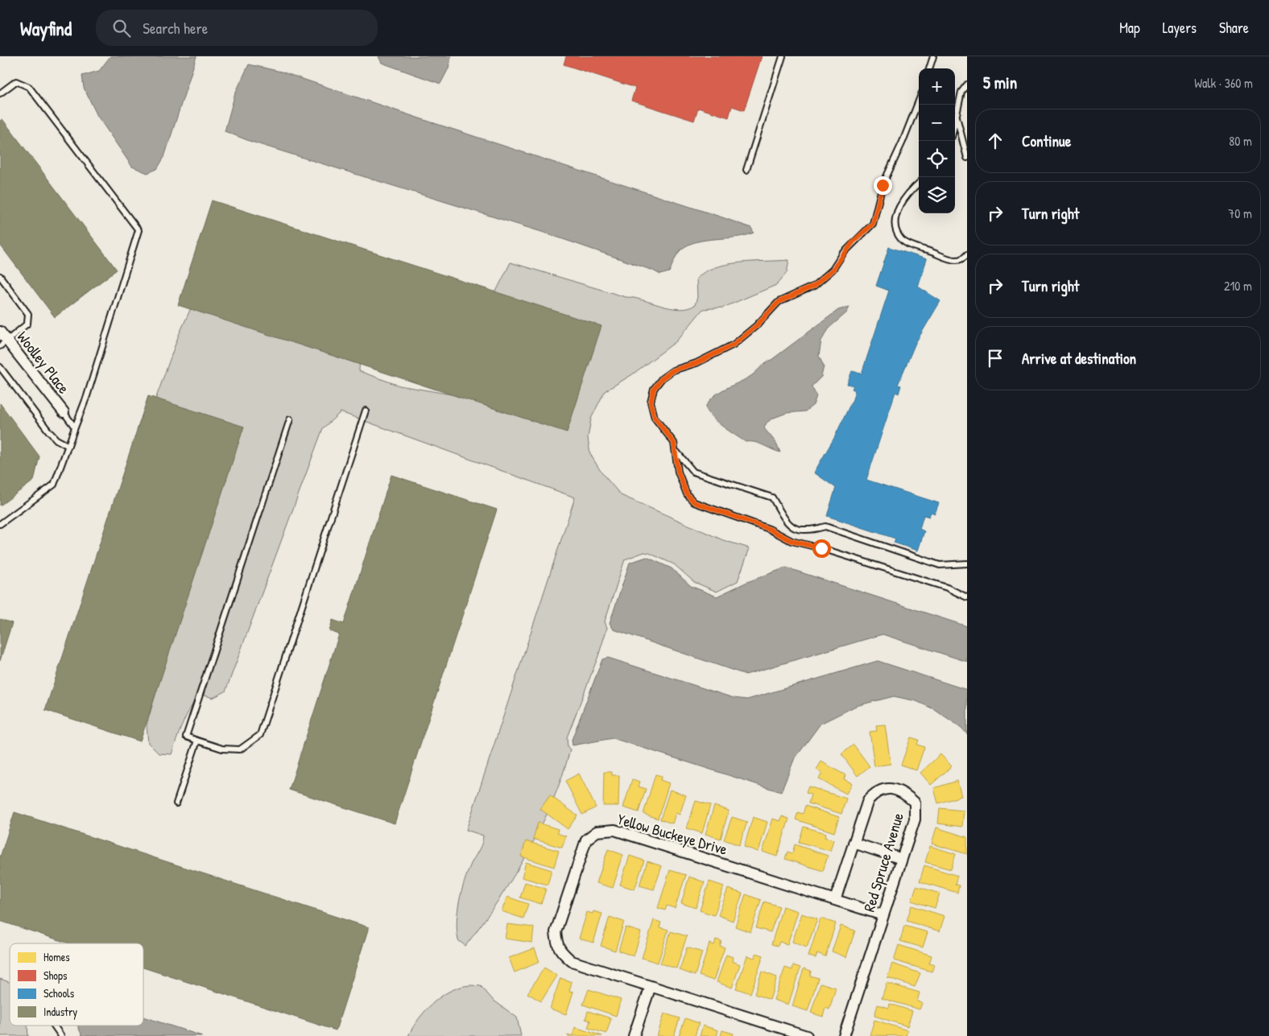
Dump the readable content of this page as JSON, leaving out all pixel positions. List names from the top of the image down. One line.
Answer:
{"streets":{"street":["Woolley Place","Yellow Buckeye Drive","Red Spruce Avenue"]},"crossings":[["Yellow Buckeye Drive","Red Spruce Avenue"]],"legend":["Homes","Shops","Schools","Industry"],"page":{"header":"Wayfind","search":"Search here","nav":["Map","Layers","Share"],"heading":["5 min","Walk · 360 m"],"map_buttons":["+","−"],"list":[["Continue","80 m"],["Turn right","70 m"],["Turn right","210 m"],"Arrive at destination"]}}
